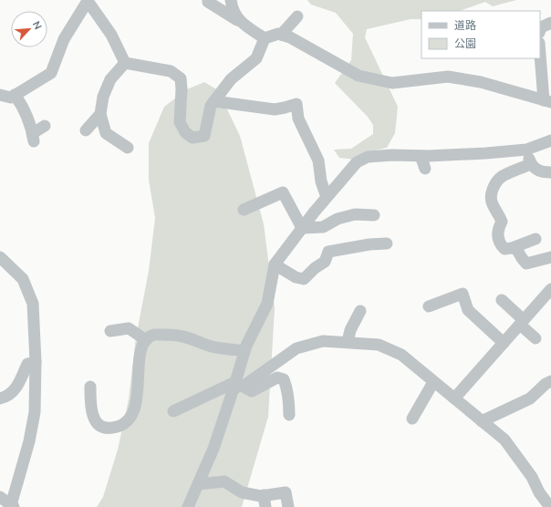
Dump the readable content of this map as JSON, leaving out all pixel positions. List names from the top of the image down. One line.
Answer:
{"legend":["道路","公園"],"north":"top right"}
